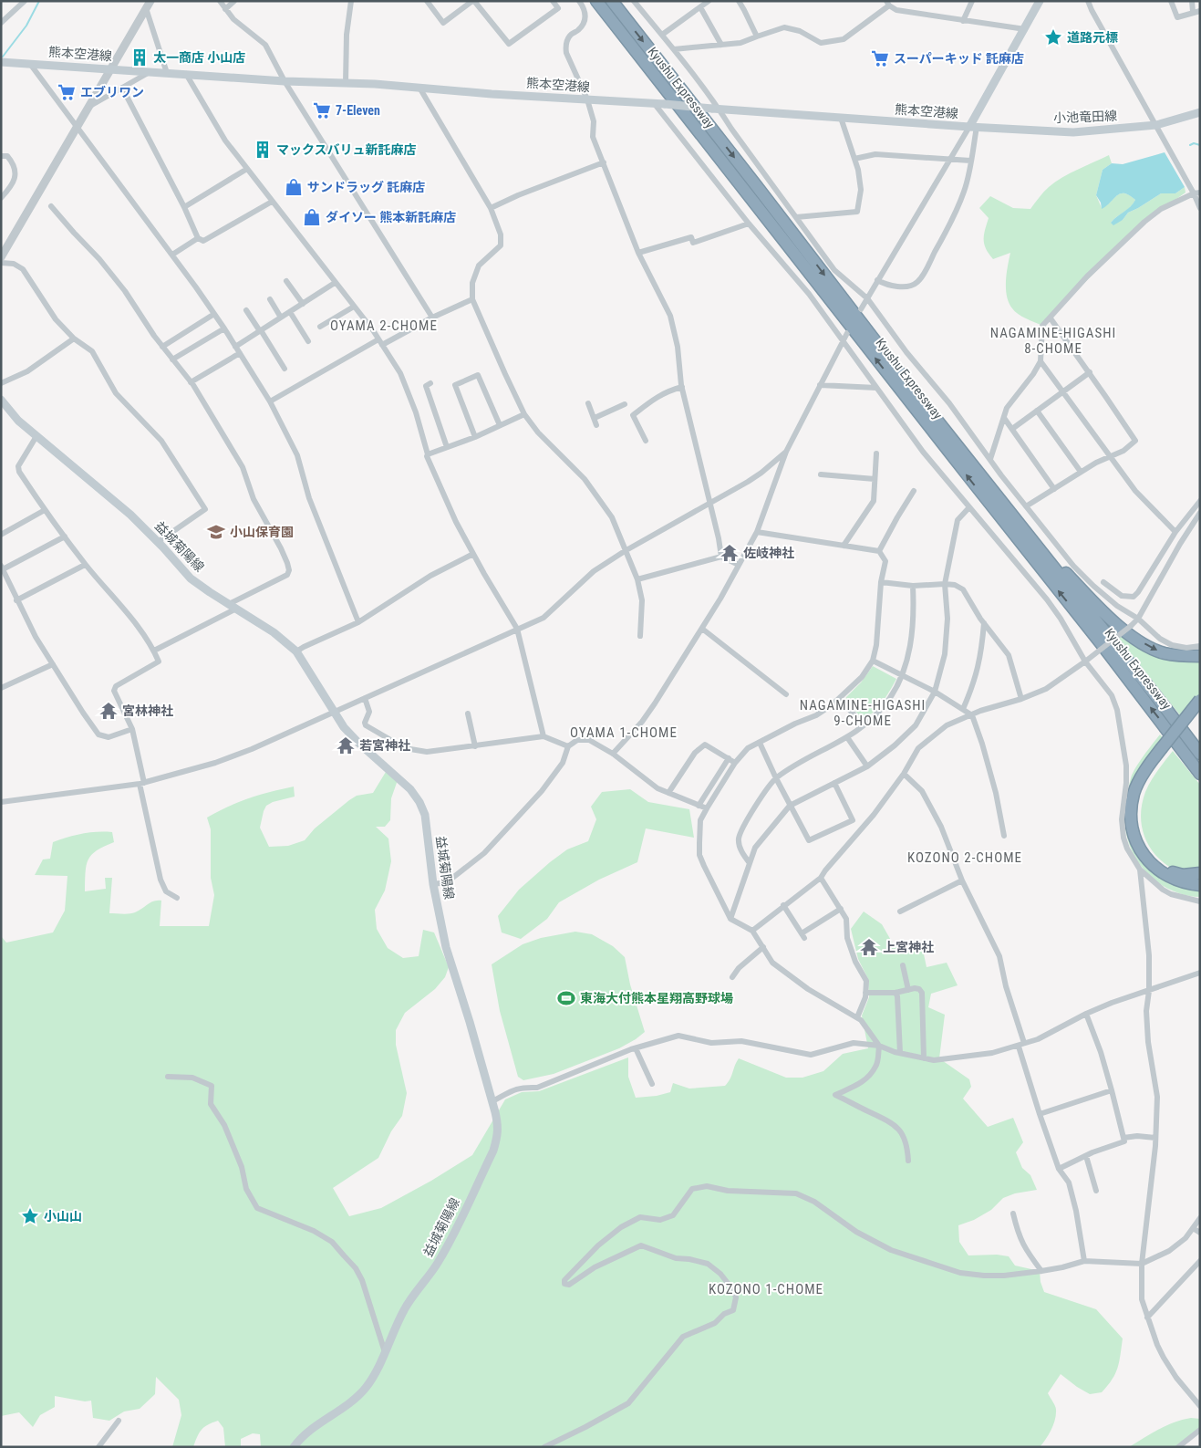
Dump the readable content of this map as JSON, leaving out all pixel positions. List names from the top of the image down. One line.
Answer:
{"streets":{"highway":["Kyushu Expressway"],"main road":["熊本空港線","小池竜田線","益城菊陽線"]},"crossings":[["熊本空港線","小池竜田線"]],"districts":["OYAMA 2-CHOME","NAGAMINE-HIGASHI 8-CHOME","NAGAMINE-HIGASHI 9-CHOME","OYAMA 1-CHOME","KOZONO 2-CHOME","KOZONO 1-CHOME"],"places":{"place":["道路元標","小山山"],"building":["太一商店 小山店","マックスバリュ新託麻店"],"supermarket":["スーパーキッド 託麻店","エブリワン","7-Eleven"],"shop":["サンドラッグ 託麻店","ダイソー 熊本新託麻店"],"school or university":["小山保育園"],"temple":["佐岐神社","宮林神社","若宮神社","上宮神社"],"sports":["東海大付熊本星翔高野球場"]}}
